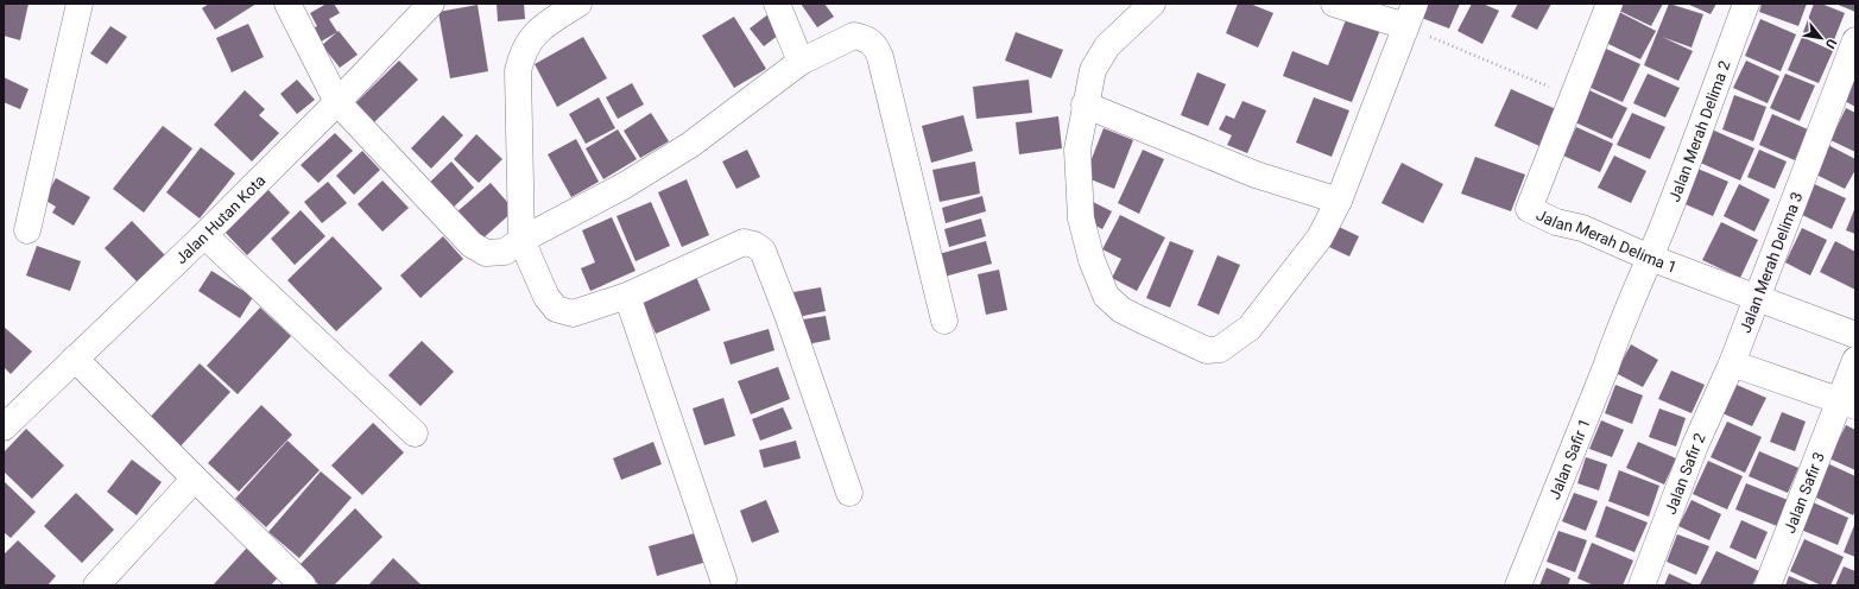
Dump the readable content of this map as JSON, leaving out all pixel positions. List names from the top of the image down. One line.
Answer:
{"streets":{"street":["Jalan Merah Delima 2","Jalan Hutan Kota","Jalan Merah Delima 1","Jalan Merah Delima 3","Jalan Safir 1","Jalan Safir 2","Jalan Safir 3"]},"crossings":[["Jalan Merah Delima 2","Jalan Merah Delima 1"],["Jalan Merah Delima 2","Jalan Safir 1"],["Jalan Merah Delima 1","Jalan Merah Delima 3"],["Jalan Merah Delima 3","Jalan Safir 2"]],"north":"bottom right"}
